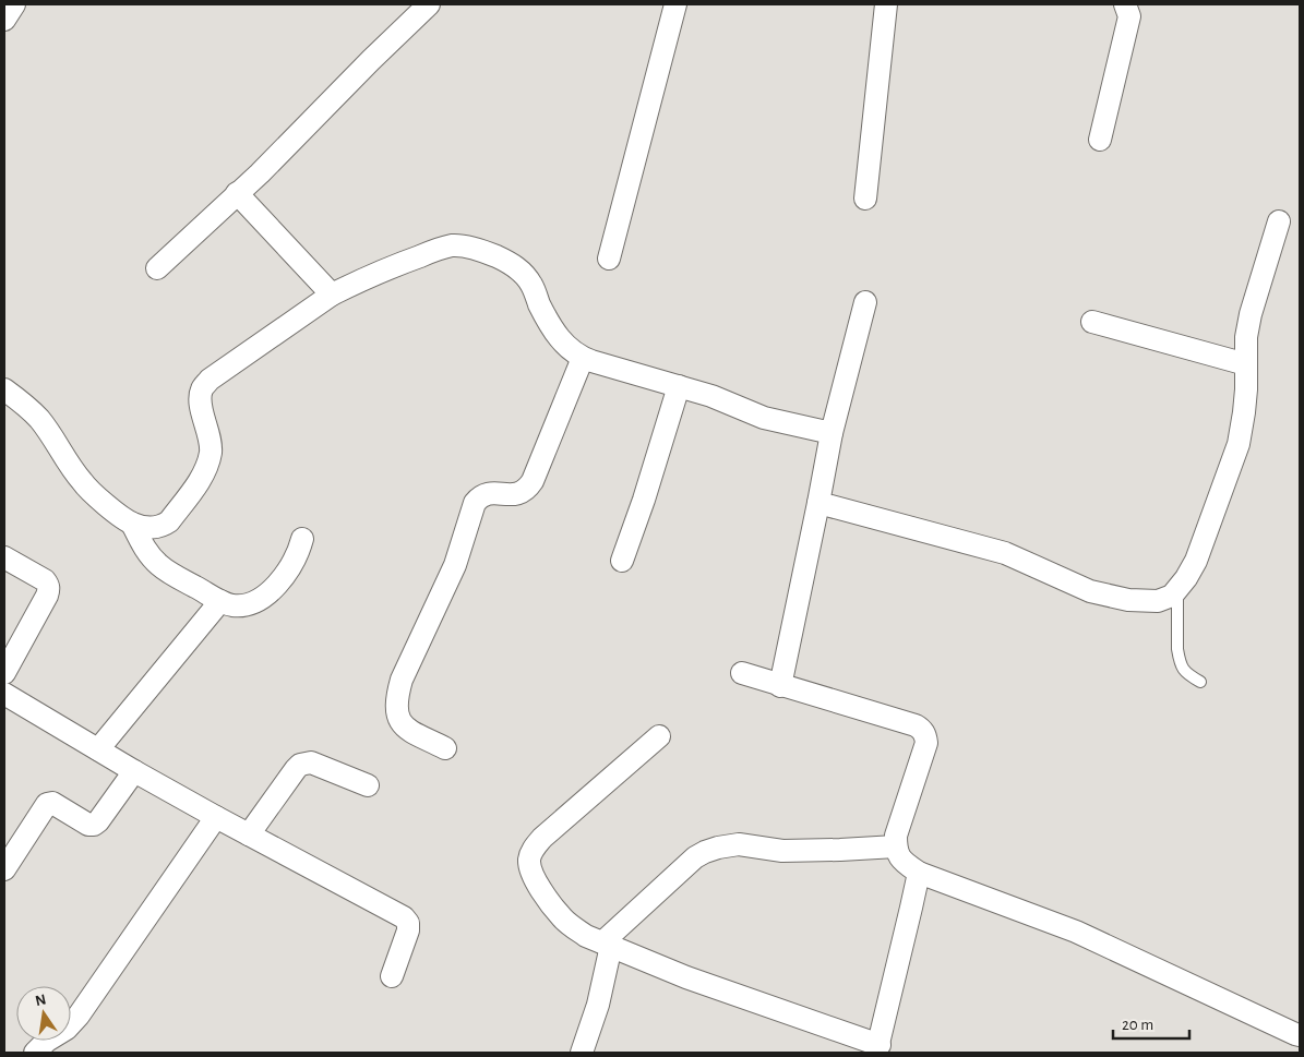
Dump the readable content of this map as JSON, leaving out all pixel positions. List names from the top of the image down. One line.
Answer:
{"scale_bar":"20 m","north":"top"}
